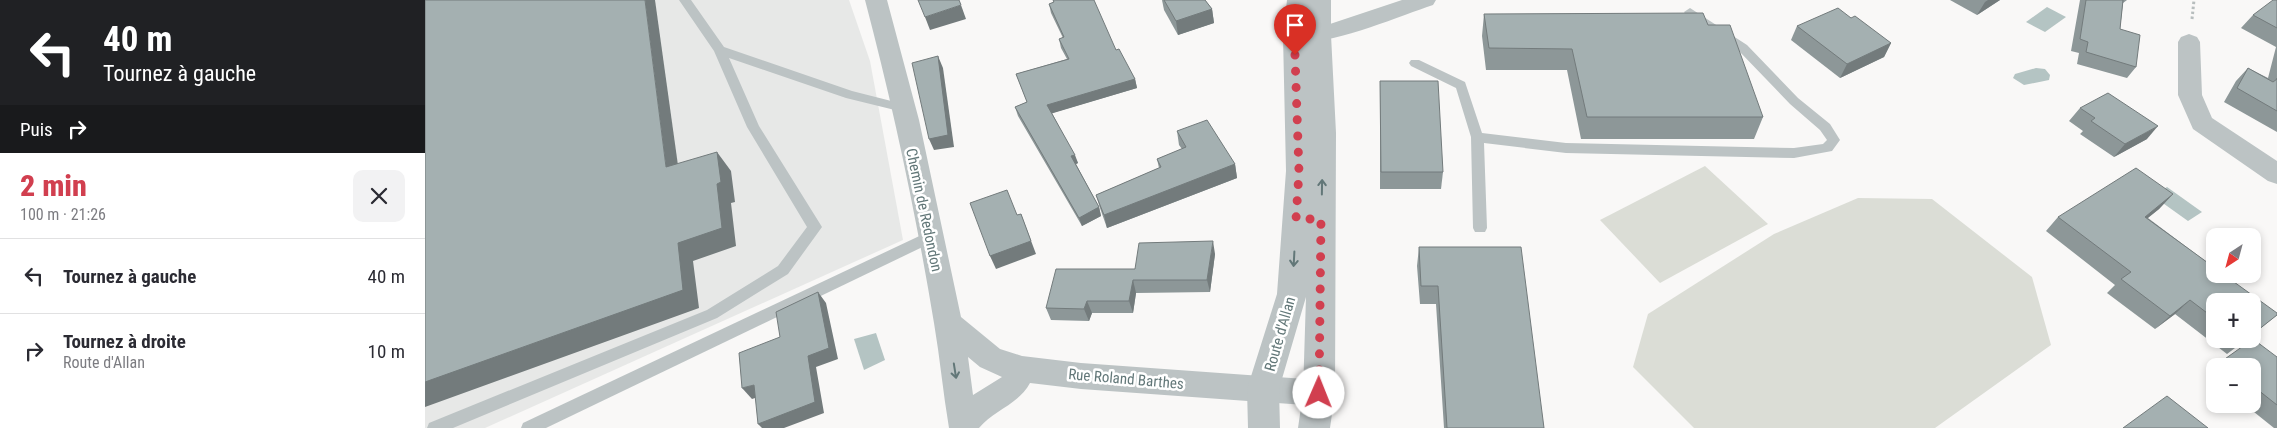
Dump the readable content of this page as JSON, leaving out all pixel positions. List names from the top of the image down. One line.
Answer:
{"streets":{"street":["Chemin de Redondon","Route d'Allan","Rue Roland Barthes"]},"crossings":[["Chemin de Redondon","Rue Roland Barthes"],["Route d'Allan","Rue Roland Barthes"]],"north":"bottom left","page":{"turn":["40 m","Tournez à gauche"],"then":"Puis","heading":["2 min","100 m · 21:26"],"map_buttons":["+","−"],"list":[{"name":"Tournez à gauche","value":"40 m"},{"name":"Tournez à droite","note":"Route d'Allan","value":"10 m"}]}}
